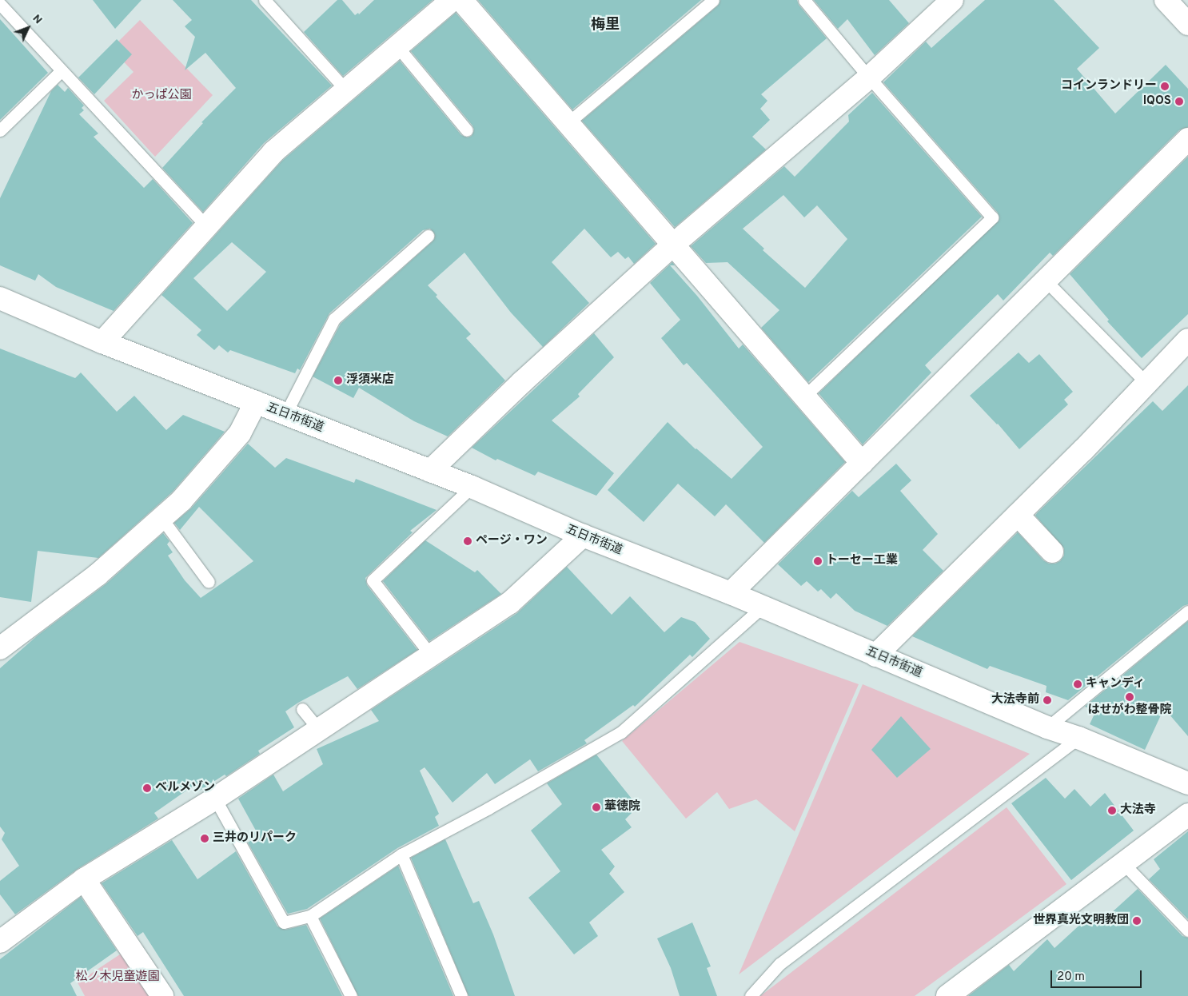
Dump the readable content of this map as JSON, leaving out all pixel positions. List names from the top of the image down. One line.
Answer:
{"streets":{"street":["五日市街道"]},"districts":["梅里"],"parks":["かっぱ公園","松ノ木児童遊園"],"places":["コインランドリー","IQOS","浮須米店","ページ・ワン","トーセー工業","キャンディ","はせがわ整骨院","大法寺前","ベルメゾン","華徳院","大法寺","三井のリパーク","世界真光文明教団"],"scale_bar":"20 m","north":"top right"}
